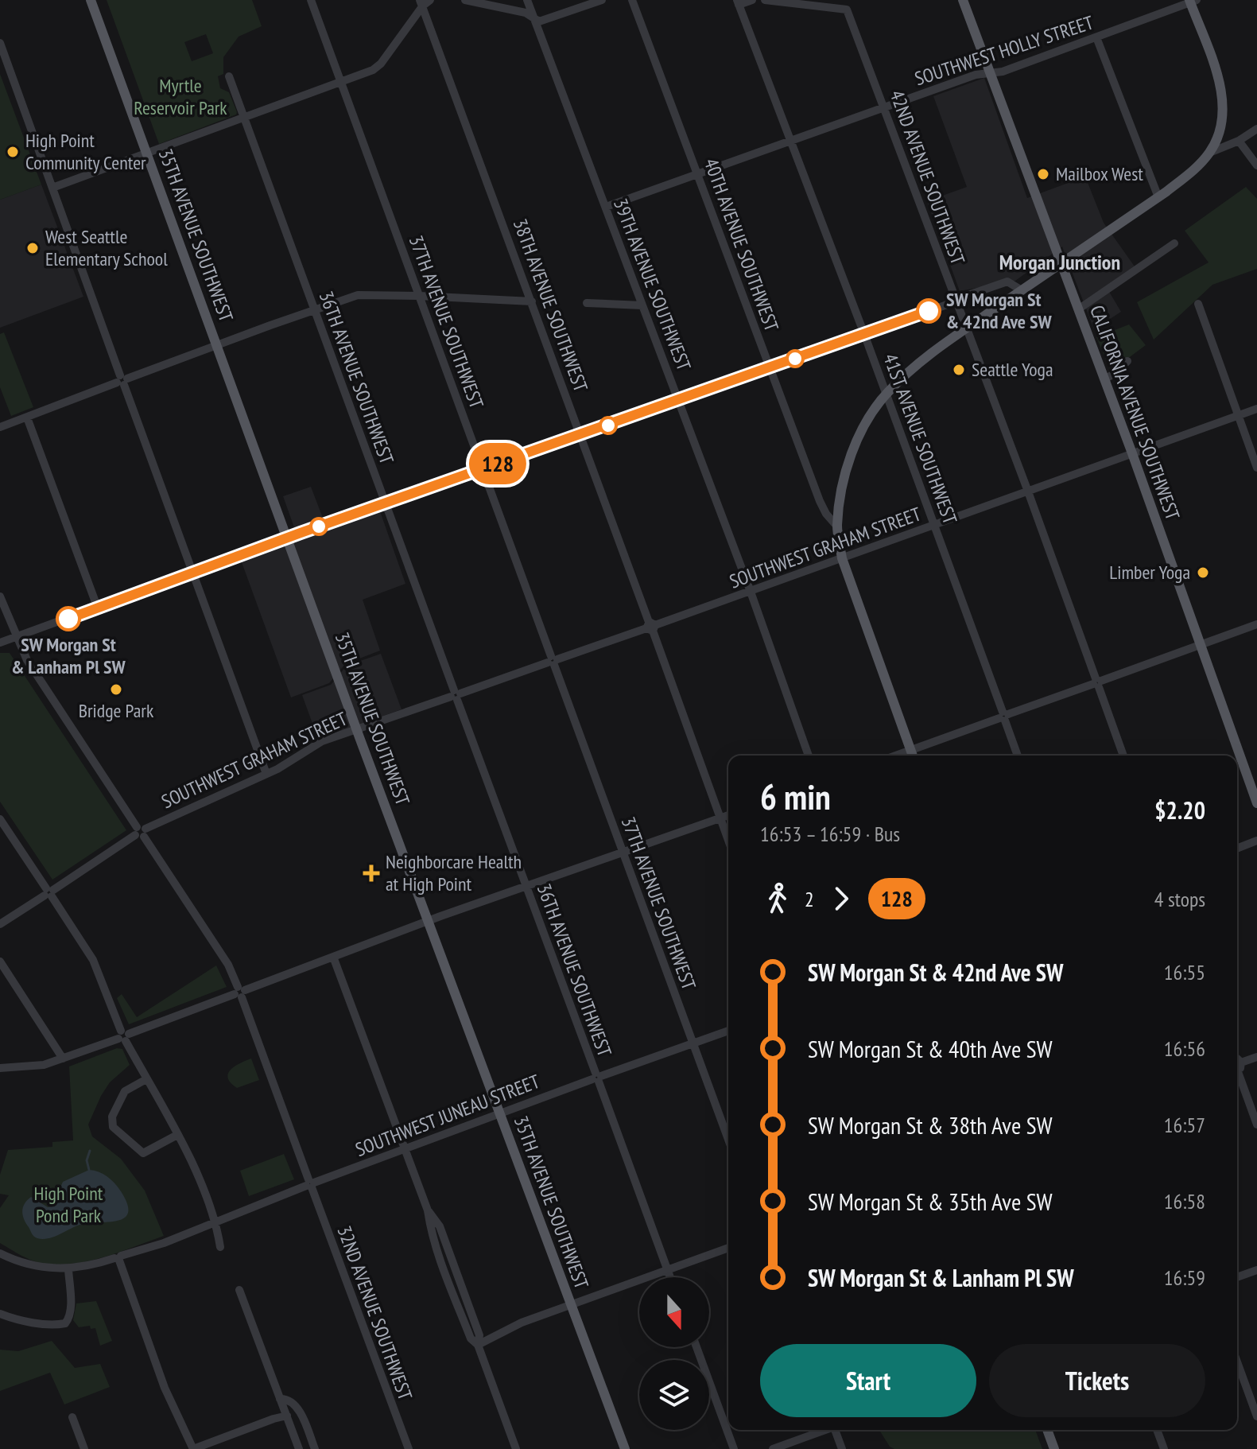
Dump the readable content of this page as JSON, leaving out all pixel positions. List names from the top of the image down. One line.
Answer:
{"streets":{"main road":["35TH AVENUE SOUTHWEST","CALIFORNIA AVENUE SOUTHWEST"],"street":["SOUTHWEST HOLLY STREET","42ND AVENUE SOUTHWEST","40TH AVENUE SOUTHWEST","39TH AVENUE SOUTHWEST","38TH AVENUE SOUTHWEST","37TH AVENUE SOUTHWEST","36TH AVENUE SOUTHWEST","41ST AVENUE SOUTHWEST","SOUTHWEST GRAHAM STREET","SOUTHWEST JUNEAU STREET","32ND AVENUE SOUTHWEST"]},"crossings":[["SOUTHWEST HOLLY STREET","42ND AVENUE SOUTHWEST"],["SOUTHWEST HOLLY STREET","40TH AVENUE SOUTHWEST"],["SOUTHWEST HOLLY STREET","39TH AVENUE SOUTHWEST"],["SOUTHWEST HOLLY STREET","CALIFORNIA AVENUE SOUTHWEST"],["SOUTHWEST HOLLY STREET","41ST AVENUE SOUTHWEST"],["42ND AVENUE SOUTHWEST","SOUTHWEST GRAHAM STREET"],["35TH AVENUE SOUTHWEST","SOUTHWEST GRAHAM STREET"],["35TH AVENUE SOUTHWEST","SOUTHWEST JUNEAU STREET"],["39TH AVENUE SOUTHWEST","SOUTHWEST GRAHAM STREET"],["38TH AVENUE SOUTHWEST","SOUTHWEST GRAHAM STREET"],["37TH AVENUE SOUTHWEST","SOUTHWEST GRAHAM STREET"],["37TH AVENUE SOUTHWEST","SOUTHWEST JUNEAU STREET"],["36TH AVENUE SOUTHWEST","SOUTHWEST GRAHAM STREET"],["36TH AVENUE SOUTHWEST","SOUTHWEST JUNEAU STREET"],["CALIFORNIA AVENUE SOUTHWEST","SOUTHWEST GRAHAM STREET"],["41ST AVENUE SOUTHWEST","SOUTHWEST GRAHAM STREET"],["SOUTHWEST GRAHAM STREET","32ND AVENUE SOUTHWEST"],["SOUTHWEST JUNEAU STREET","32ND AVENUE SOUTHWEST"]],"districts":["Morgan Junction"],"parks":["Myrtle Reservoir Park","High Point Pond Park"],"places":{"other":["High Point Community Center","Mailbox West","West Seattle Elementary School","SW Morgan St & 42nd Ave SW","Seattle Yoga","Limber Yoga","SW Morgan St & Lanham Pl SW","Bridge Park"],"health":["Neighborcare Health at High Point"]},"lines":["bus line 128"],"north":"bottom","page":{"on_map":"128","heading":["6 min","16:53 – 16:59 · Bus","$2.20"],"legs":["2","128","4 stops"],"list":[{"name":"SW Morgan St & 42nd Ave SW","value":"16:55"},{"name":"SW Morgan St & 40th Ave SW","value":"16:56"},{"name":"SW Morgan St & 38th Ave SW","value":"16:57"},{"name":"SW Morgan St & 35th Ave SW","value":"16:58"},{"name":"SW Morgan St & Lanham Pl SW","value":"16:59"}],"buttons":["Start","Tickets"]}}
